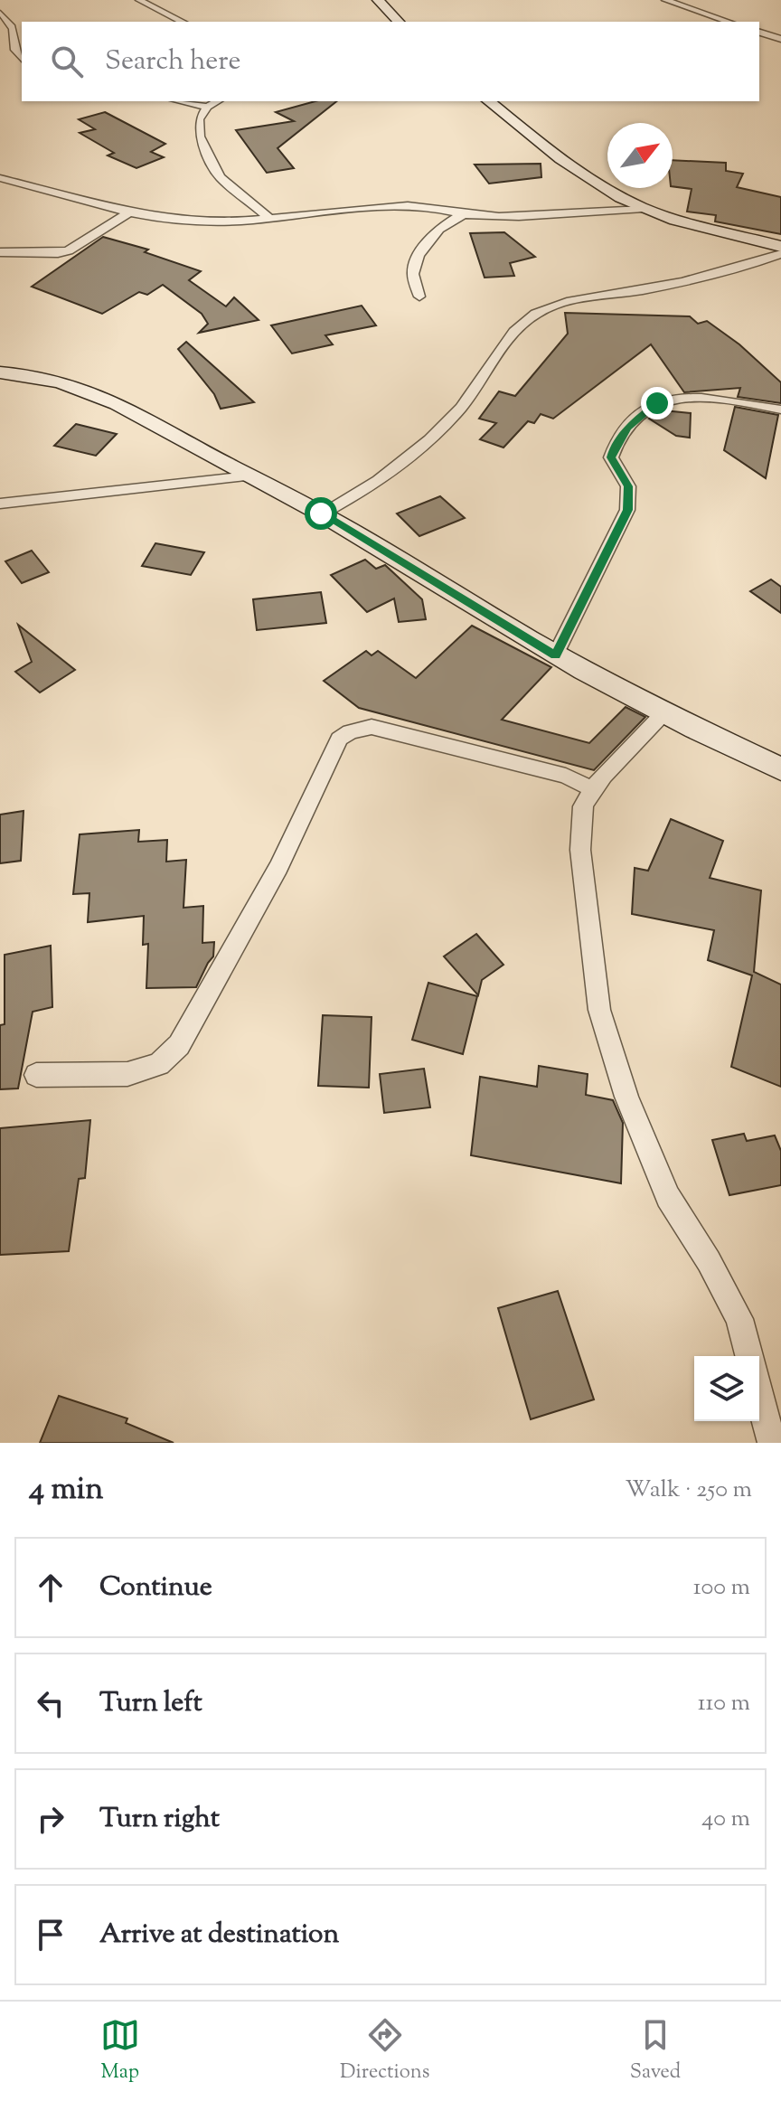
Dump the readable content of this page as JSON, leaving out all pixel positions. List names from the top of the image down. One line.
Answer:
{"north":"top right","page":{"search":"Search here","heading":["4 min","Walk · 250 m"],"list":[["Continue","100 m"],["Turn left","110 m"],["Turn right","40 m"],"Arrive at destination"],"nav":["Map","Directions","Saved"]}}
